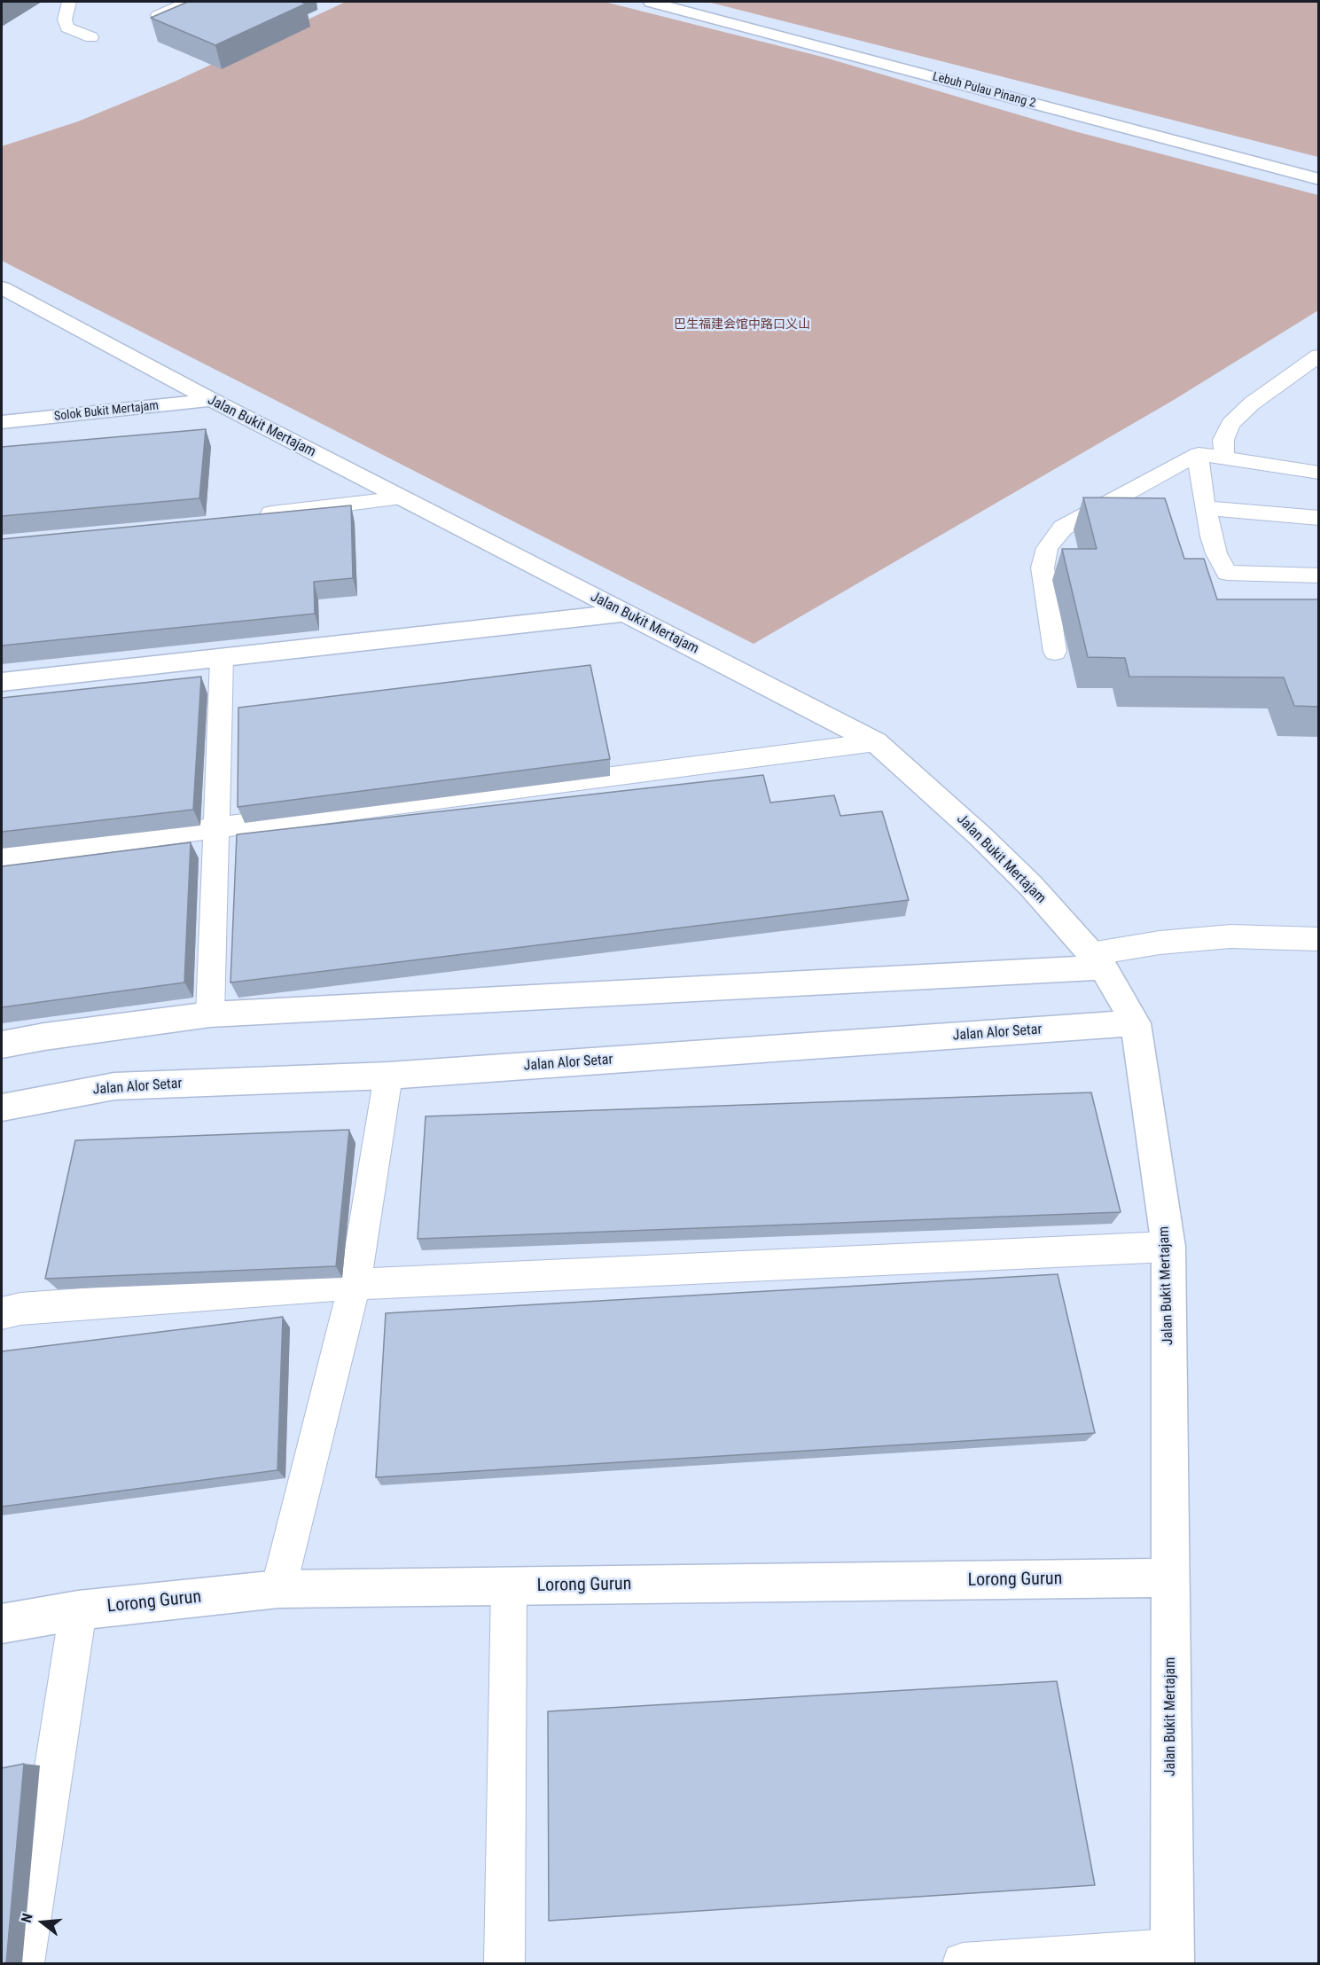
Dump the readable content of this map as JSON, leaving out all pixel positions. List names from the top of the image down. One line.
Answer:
{"streets":{"street":["Lebuh Pulau Pinang 2","Solok Bukit Mertajam","Jalan Bukit Mertajam","Jalan Alor Setar","Lorong Gurun"]},"crossings":[["Solok Bukit Mertajam","Jalan Bukit Mertajam"],["Jalan Bukit Mertajam","Jalan Alor Setar"],["Jalan Bukit Mertajam","Lorong Gurun"]],"parks":["巴生福建会馆中路口义山"],"north":"left"}
